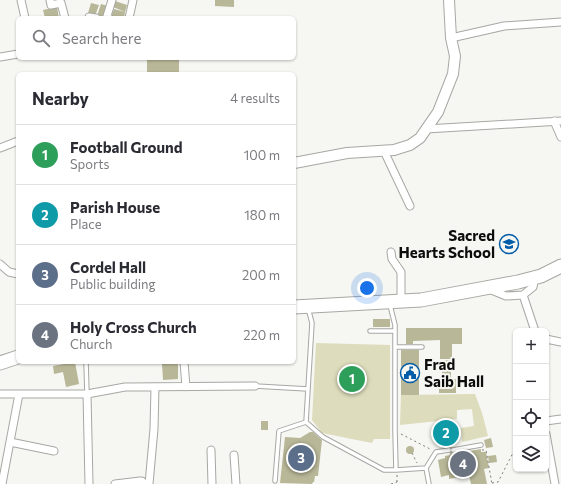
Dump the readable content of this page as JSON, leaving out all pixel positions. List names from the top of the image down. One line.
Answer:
{"places":{"school or university":["Sacred Hearts School"],"public building":["Frad Saib Hall"]},"page":{"search":"Search here","heading":["Nearby","4 results"],"list":[{"mark":"1","name":"Football Ground","note":"Sports","value":"100 m"},{"mark":"2","name":"Parish House","note":"Place","value":"180 m"},{"mark":"3","name":"Cordel Hall","note":"Public building","value":"200 m"},{"mark":"4","name":"Holy Cross Church","note":"Church","value":"220 m"}],"map_buttons":["+","−"],"pins":["1","2","3","4"]}}
